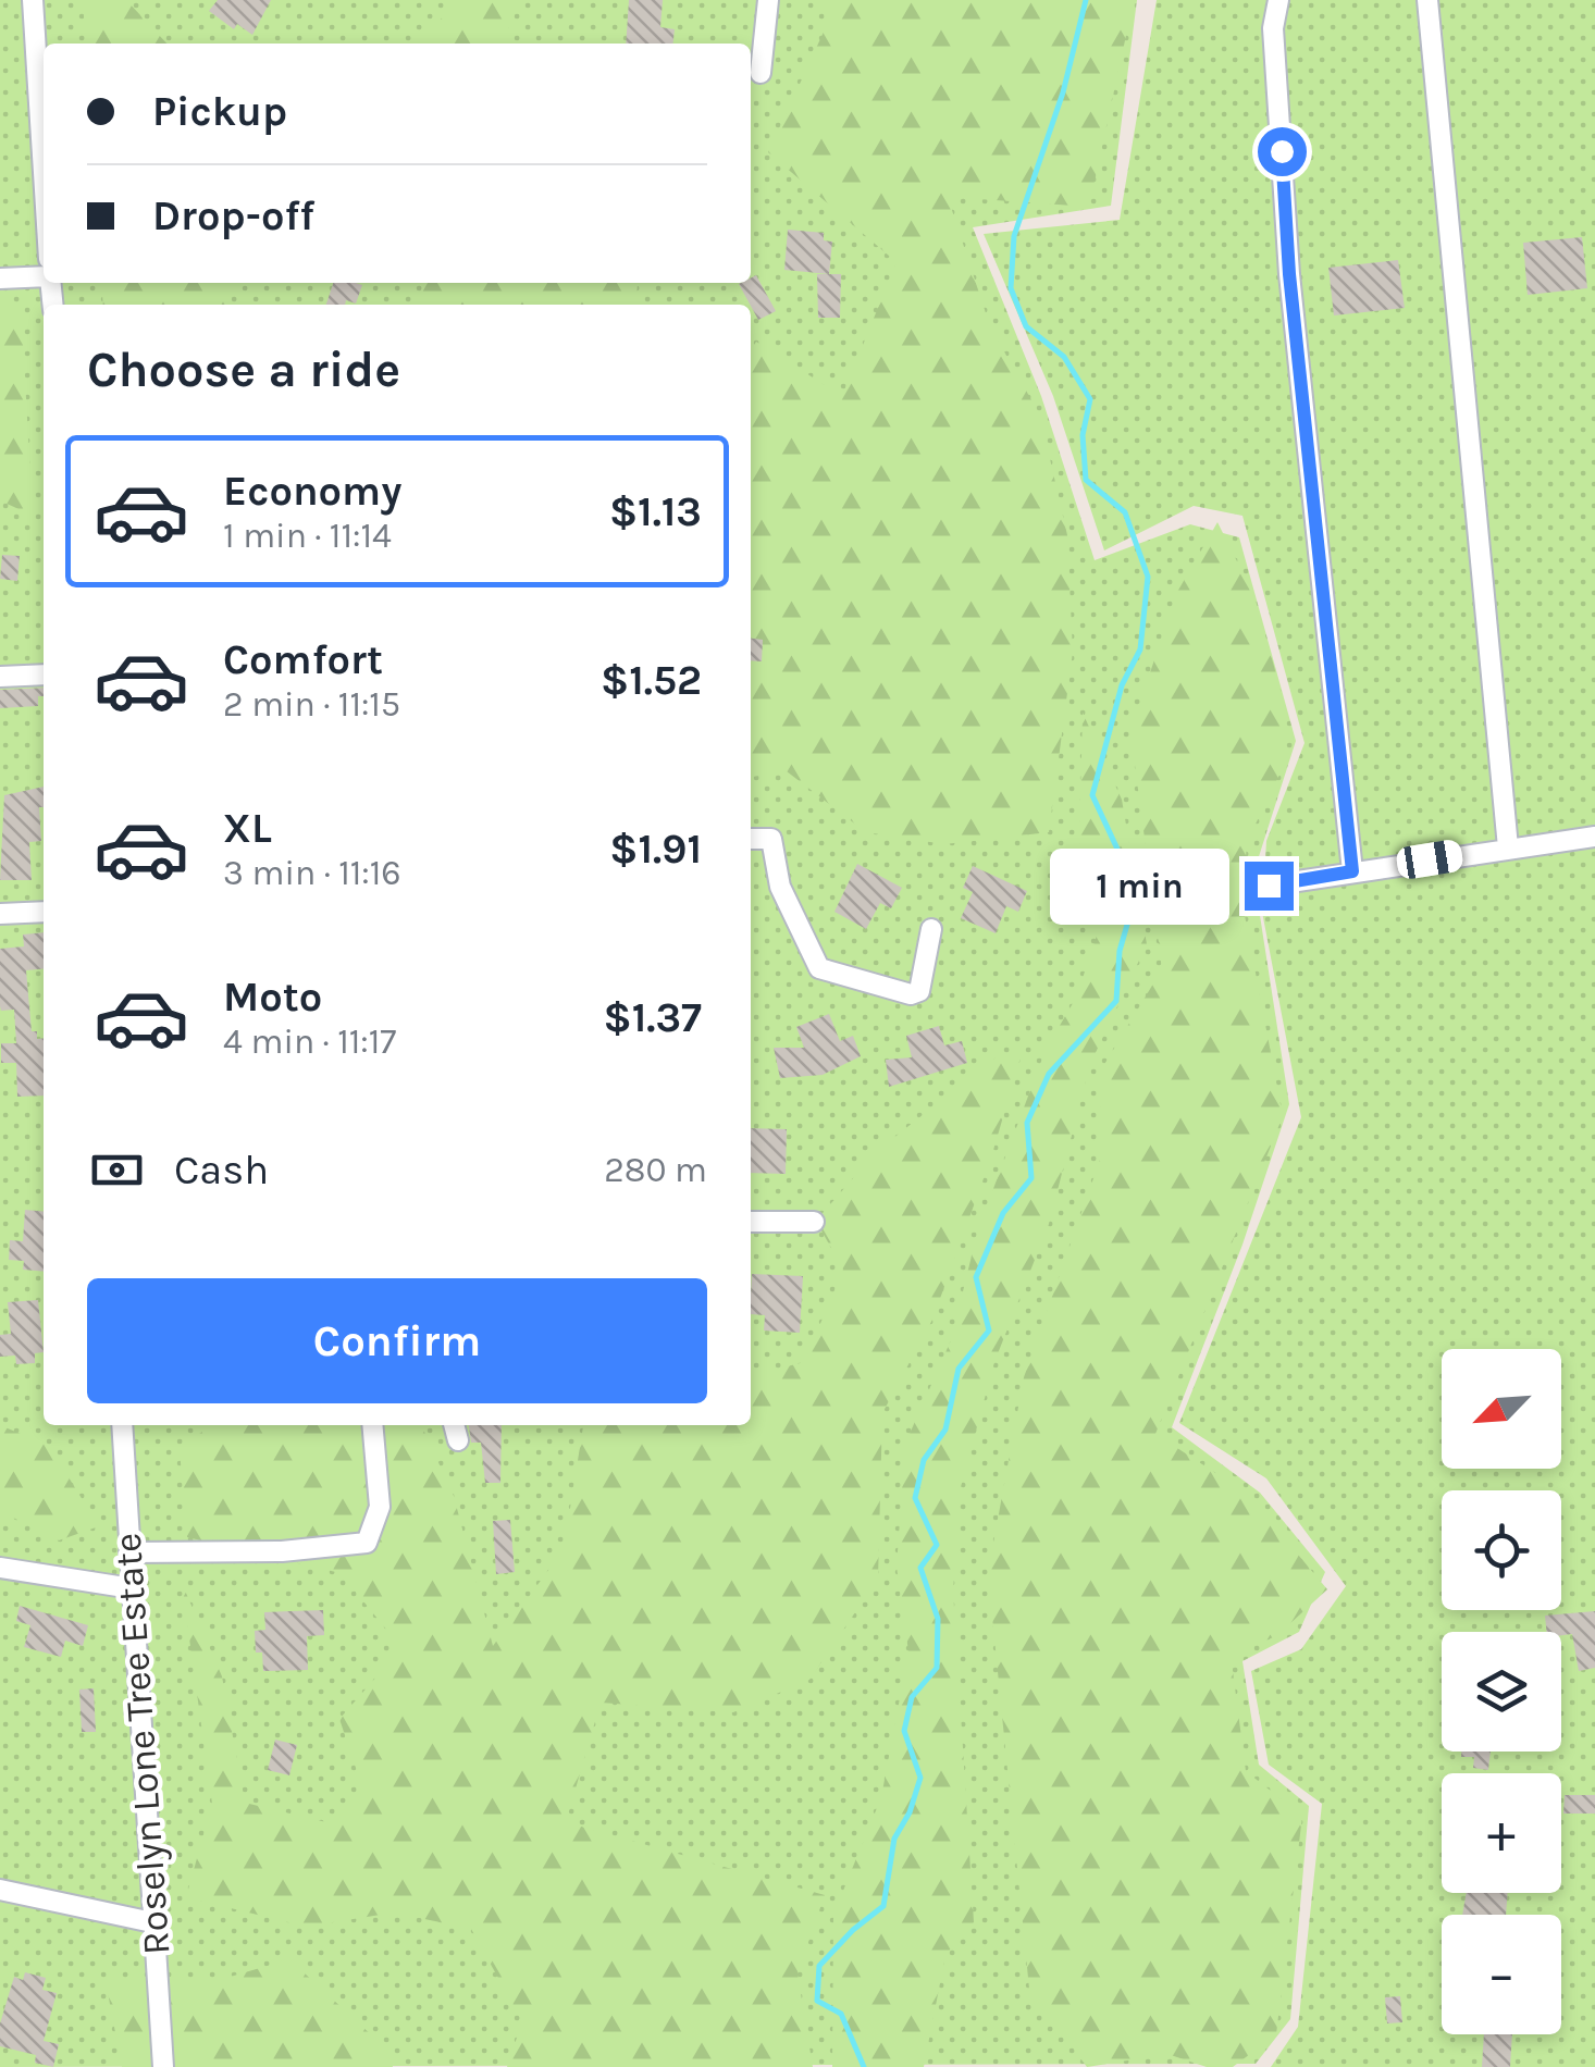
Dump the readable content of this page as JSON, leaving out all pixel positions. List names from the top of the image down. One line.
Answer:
{"streets":{"street":["Roselyn Lone Tree Estate"]},"north":"bottom left","page":{"banner":["Pickup","Drop-off"],"heading":"Choose a ride","list":[{"name":"Economy","note":"1 min · 11:14","value":"$1.13"},{"name":"Comfort","note":"2 min · 11:15","value":"$1.52"},{"name":"XL","note":"3 min · 11:16","value":"$1.91"},{"name":"Moto","note":"4 min · 11:17","value":"$1.37"}],"bubble":"1 min","pay":["Cash","280 m"],"buttons":"Confirm","map_buttons":["+","−"]}}
